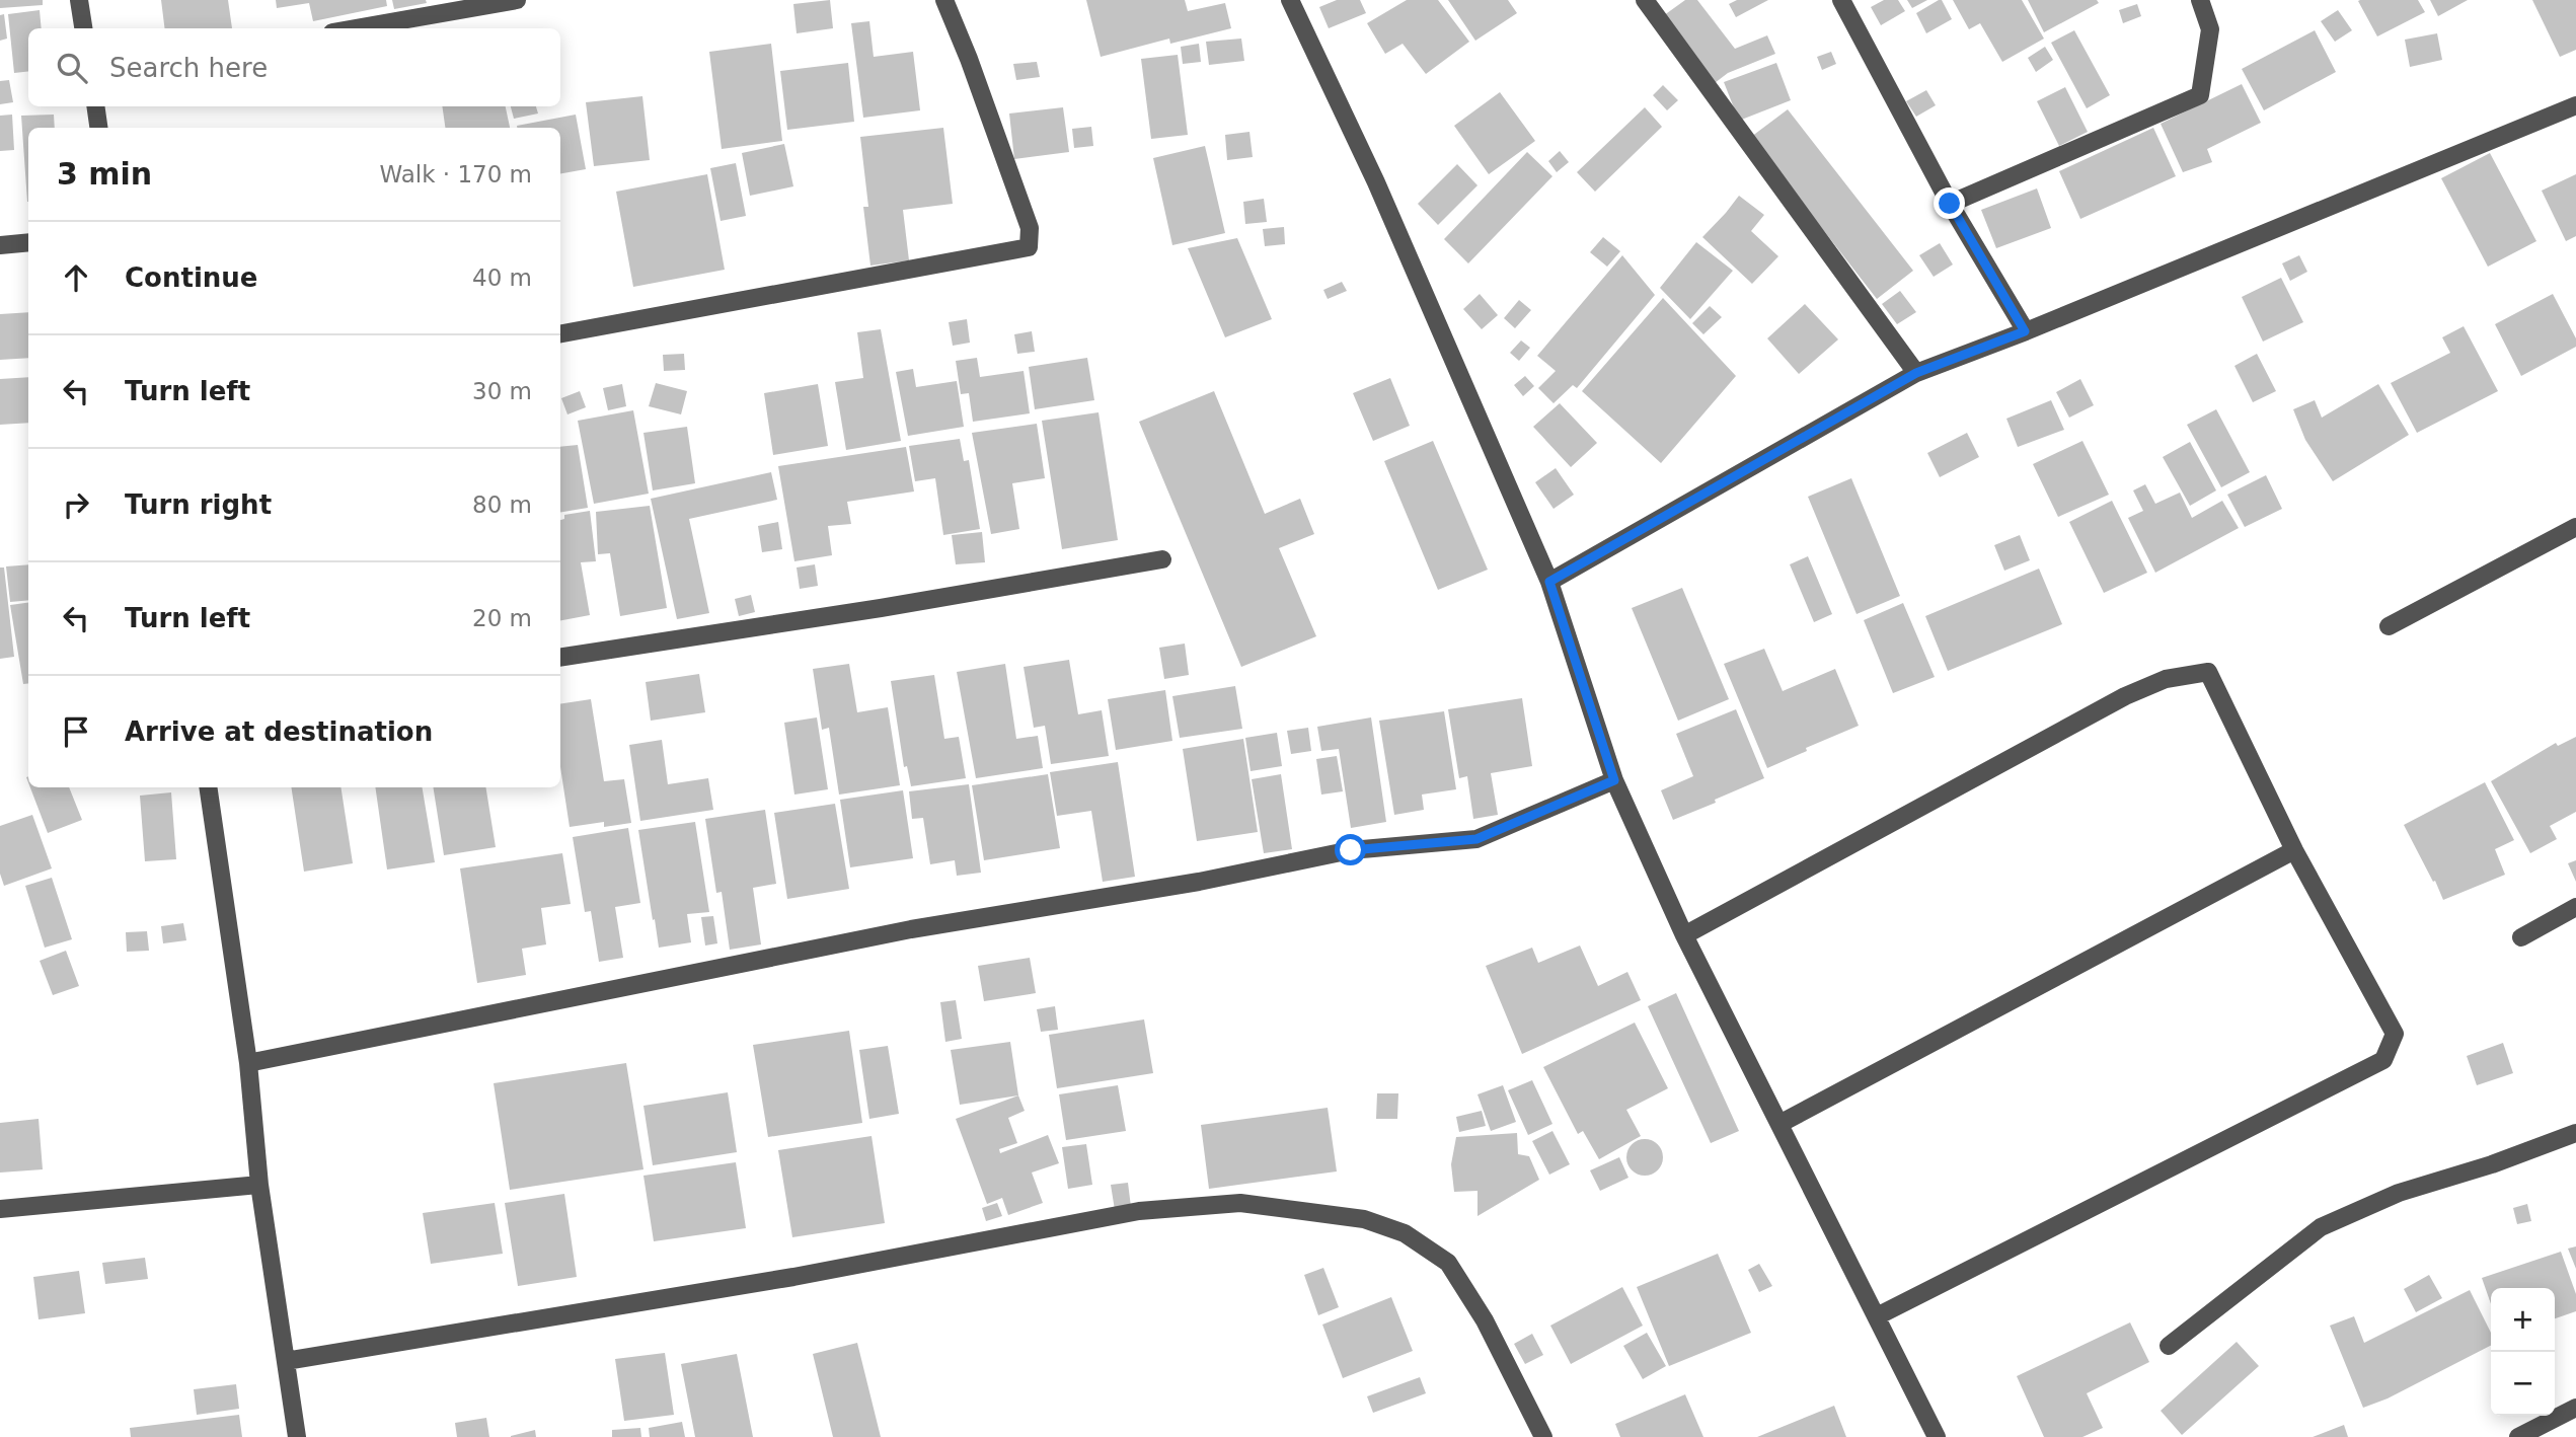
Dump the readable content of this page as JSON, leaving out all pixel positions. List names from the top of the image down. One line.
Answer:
{"page":{"search":"Search here","heading":["3 min","Walk · 170 m"],"list":[["Continue","40 m"],["Turn left","30 m"],["Turn right","80 m"],["Turn left","20 m"],"Arrive at destination"],"map_buttons":["+","−"]}}
